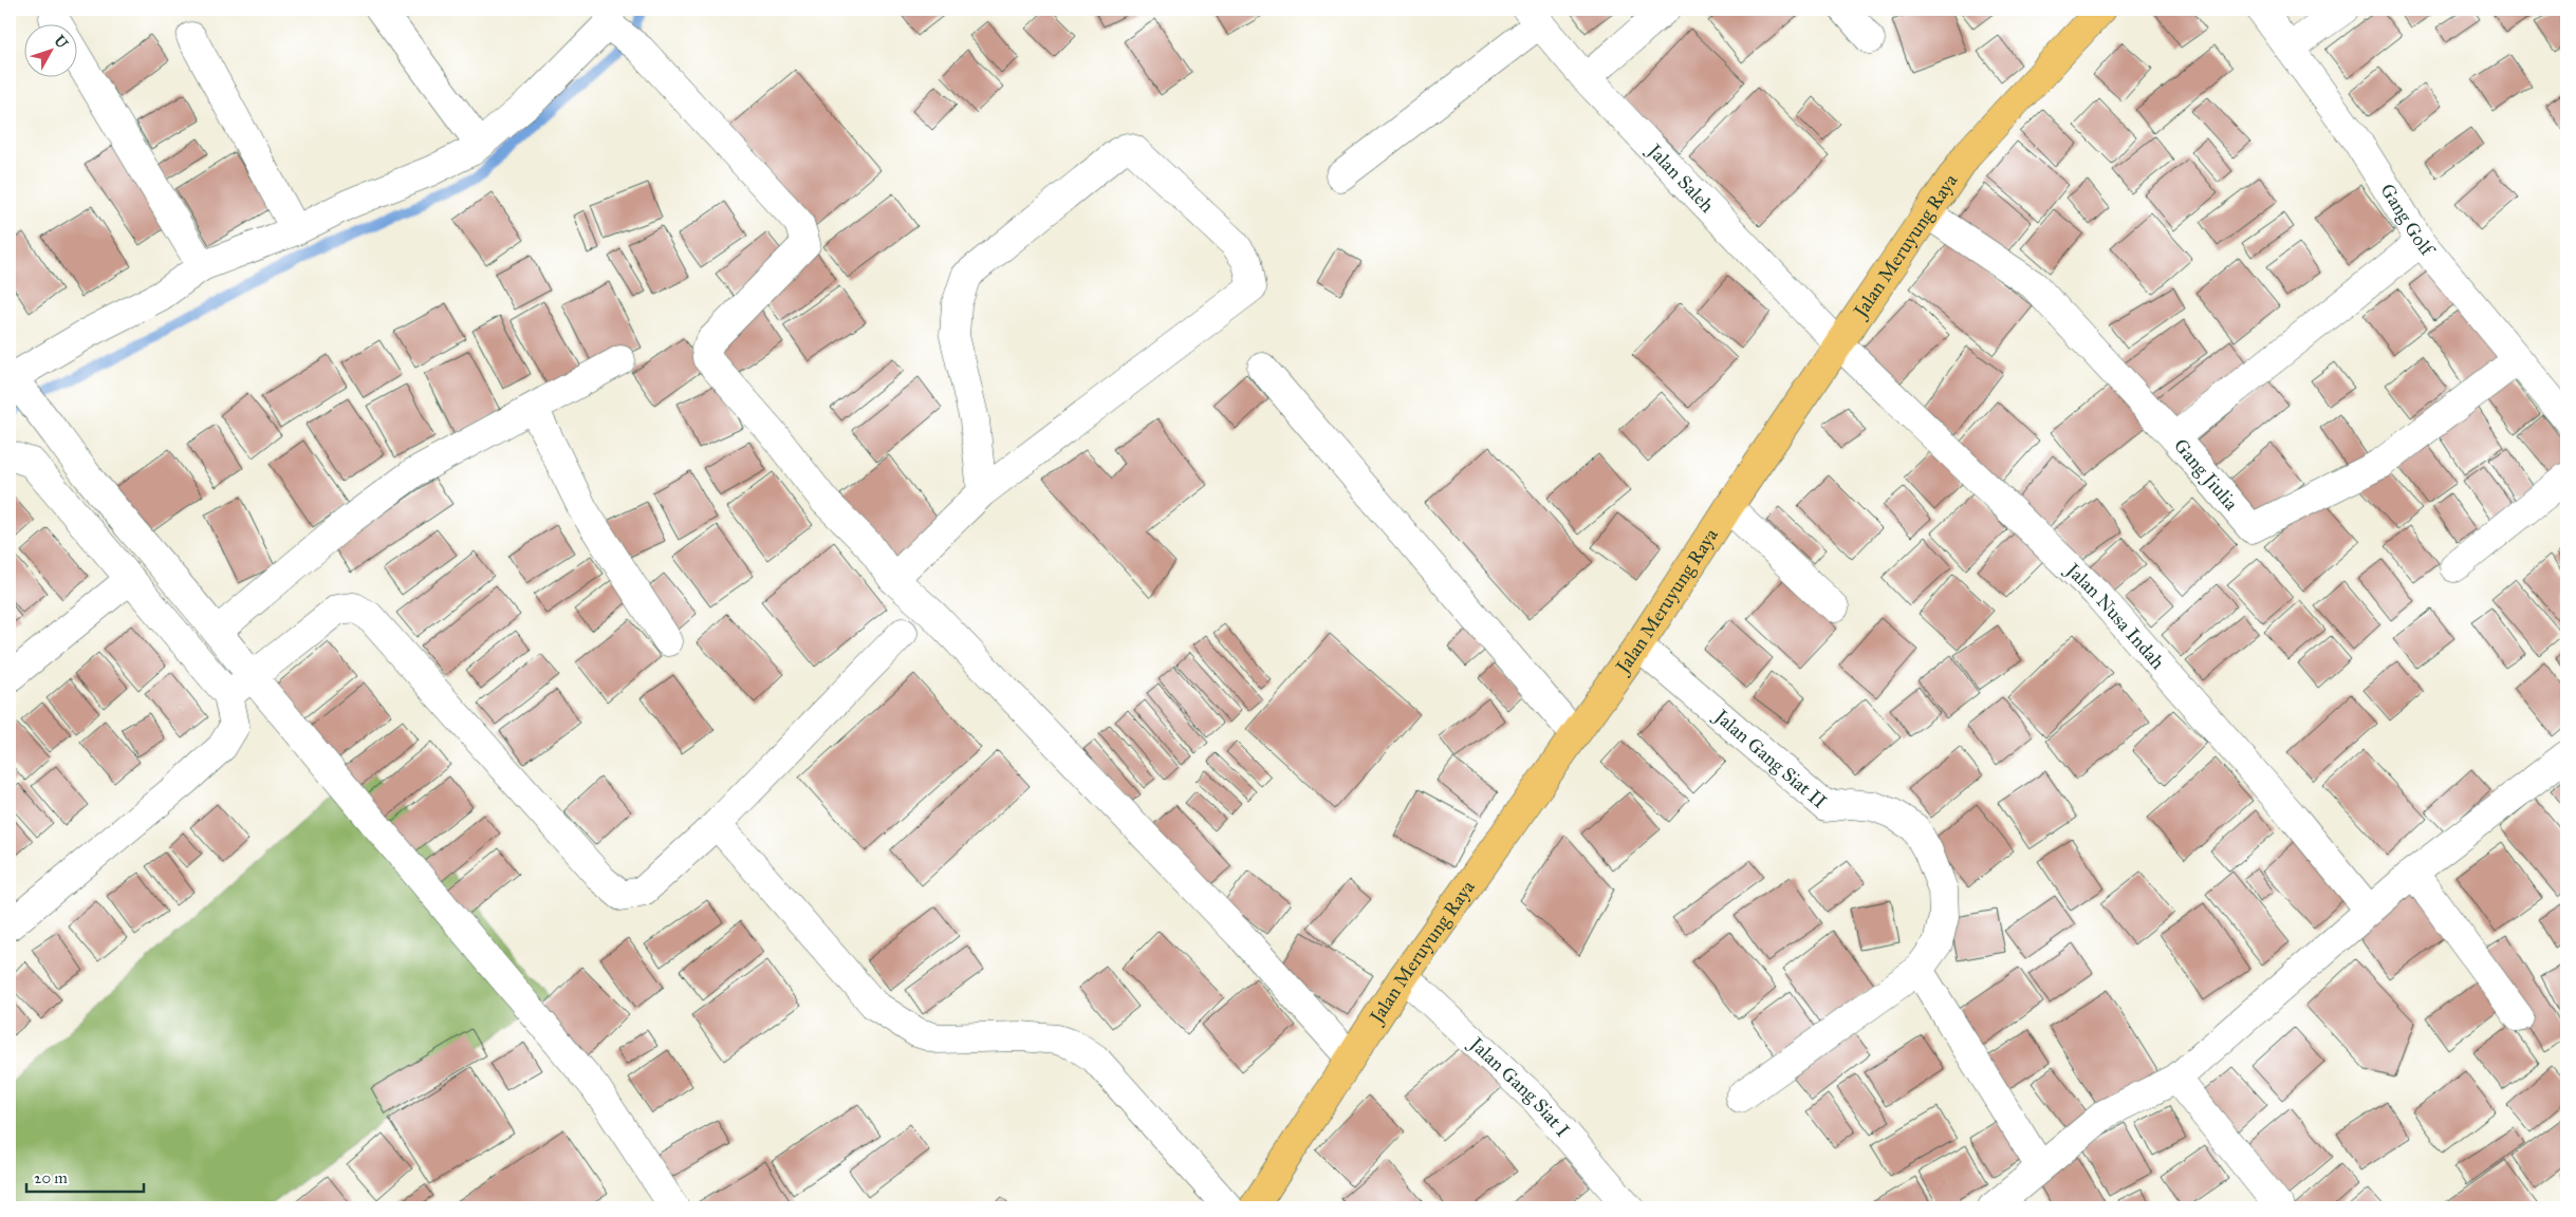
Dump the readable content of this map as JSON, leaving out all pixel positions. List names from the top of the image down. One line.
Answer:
{"streets":{"main road":["Jalan Meruyung Raya"],"street":["Jalan Saleh","Gang Golf","Gang Jiulia","Jalan Nusa Indah","Jalan Gang Siat II","Jalan Gang Siat I"]},"crossings":[["Jalan Saleh","Jalan Meruyung Raya"],["Jalan Saleh","Jalan Nusa Indah"],["Gang Golf","Gang Jiulia"],["Jalan Meruyung Raya","Gang Jiulia"],["Jalan Meruyung Raya","Jalan Nusa Indah"],["Jalan Meruyung Raya","Jalan Gang Siat II"],["Jalan Meruyung Raya","Jalan Gang Siat I"]],"scale_bar":"20 m","north":"top right"}
